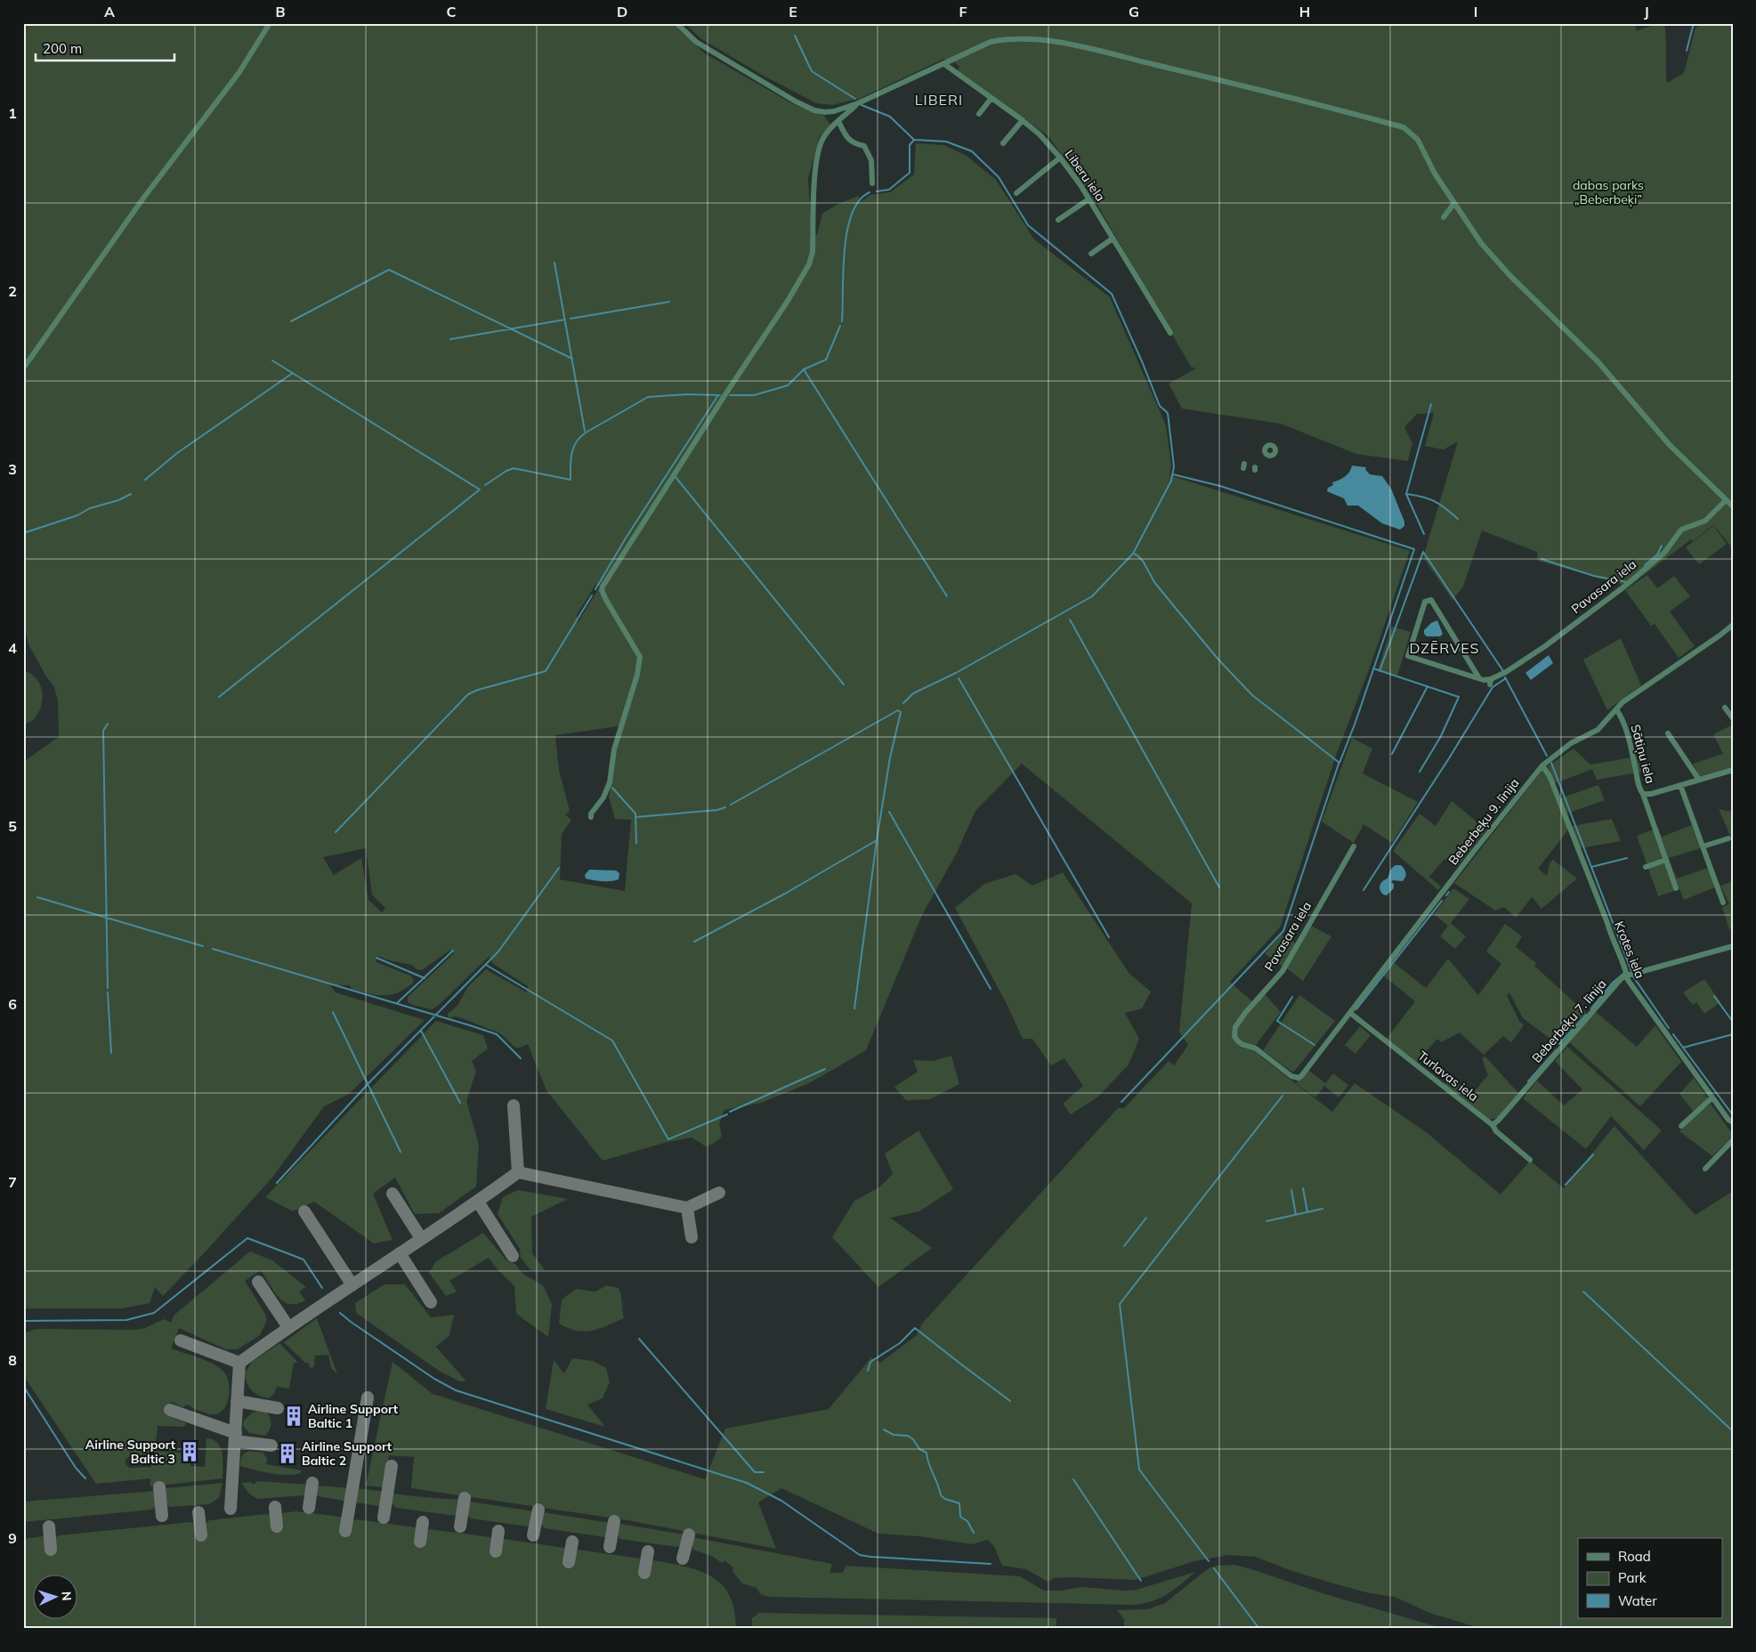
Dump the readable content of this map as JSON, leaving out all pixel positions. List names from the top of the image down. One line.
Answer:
{"streets":{"street":["Liberu iela","Pavasara iela","Sātiņu iela","Beberbeķu 9. līnija","Krotes iela","Beberbeķu 7. līnija","Turlavas iela"]},"crossings":[["Pavasara iela","Beberbeķu 9. līnija"],["Sātiņu iela","Beberbeķu 9. līnija"],["Beberbeķu 9. līnija","Krotes iela"],["Beberbeķu 9. līnija","Turlavas iela"],["Krotes iela","Beberbeķu 7. līnija"],["Beberbeķu 7. līnija","Turlavas iela"]],"districts":["LIBERI","DZĒRVES"],"parks":["dabas parks „Beberbeķi”"],"places":{"building":["Airline Support Baltic 1","Airline Support Baltic 3","Airline Support Baltic 2"]},"legend":["Road","Park","Water"],"scale_bar":"200 m","north":"right","grid":{"columns":["A","B","C","D","E","F","G","H","I","J"],"rows":["1","2","3","4","5","6","7","8","9"]}}
